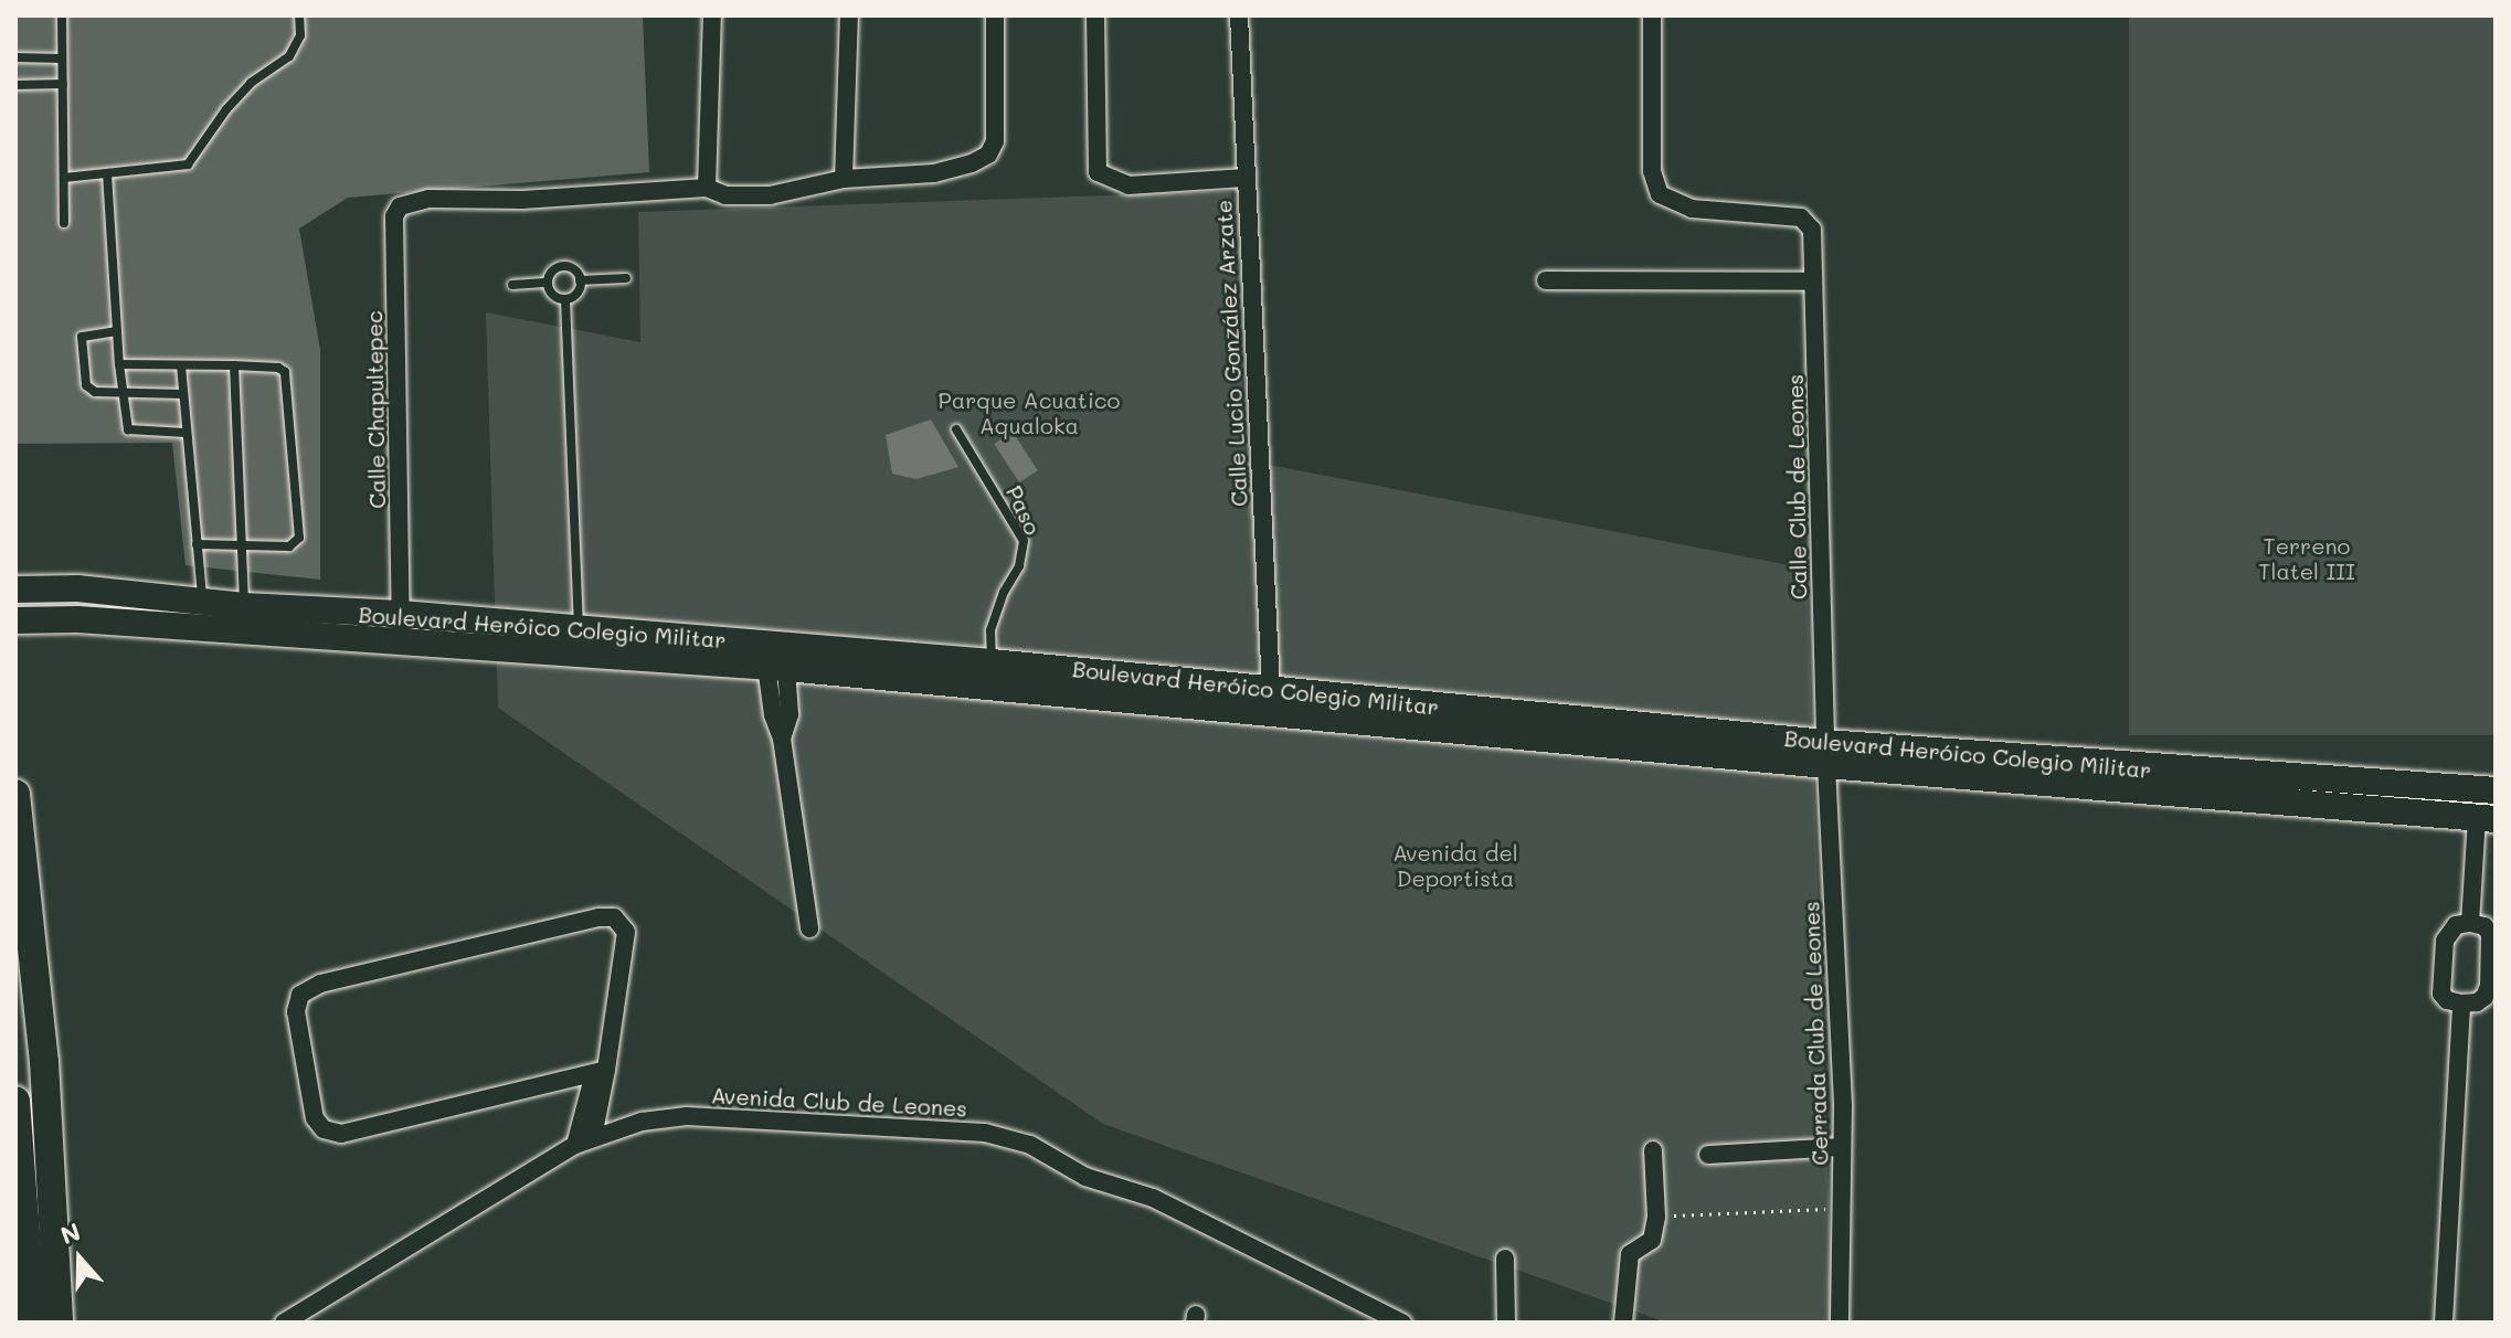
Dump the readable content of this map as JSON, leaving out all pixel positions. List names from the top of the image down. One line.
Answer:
{"streets":{"main road":["Boulevard Heróico Colegio Militar"],"street":["Calle Lucio González Arzate","Calle Chapultepec","Calle Club de Leones","Cerrada Club de Leones","Avenida Club de Leones"],"lane":["Paso"]},"crossings":[["Calle Lucio González Arzate","Boulevard Heróico Colegio Militar"],["Calle Chapultepec","Boulevard Heróico Colegio Militar"],["Calle Club de Leones","Boulevard Heróico Colegio Militar"],["Calle Club de Leones","Cerrada Club de Leones"],["Paso","Boulevard Heróico Colegio Militar"],["Boulevard Heróico Colegio Militar","Cerrada Club de Leones"]],"parks":["Parque Acuatico Aqualoka","Terreno Tlatel III","Avenida del Deportista"],"north":"top"}
